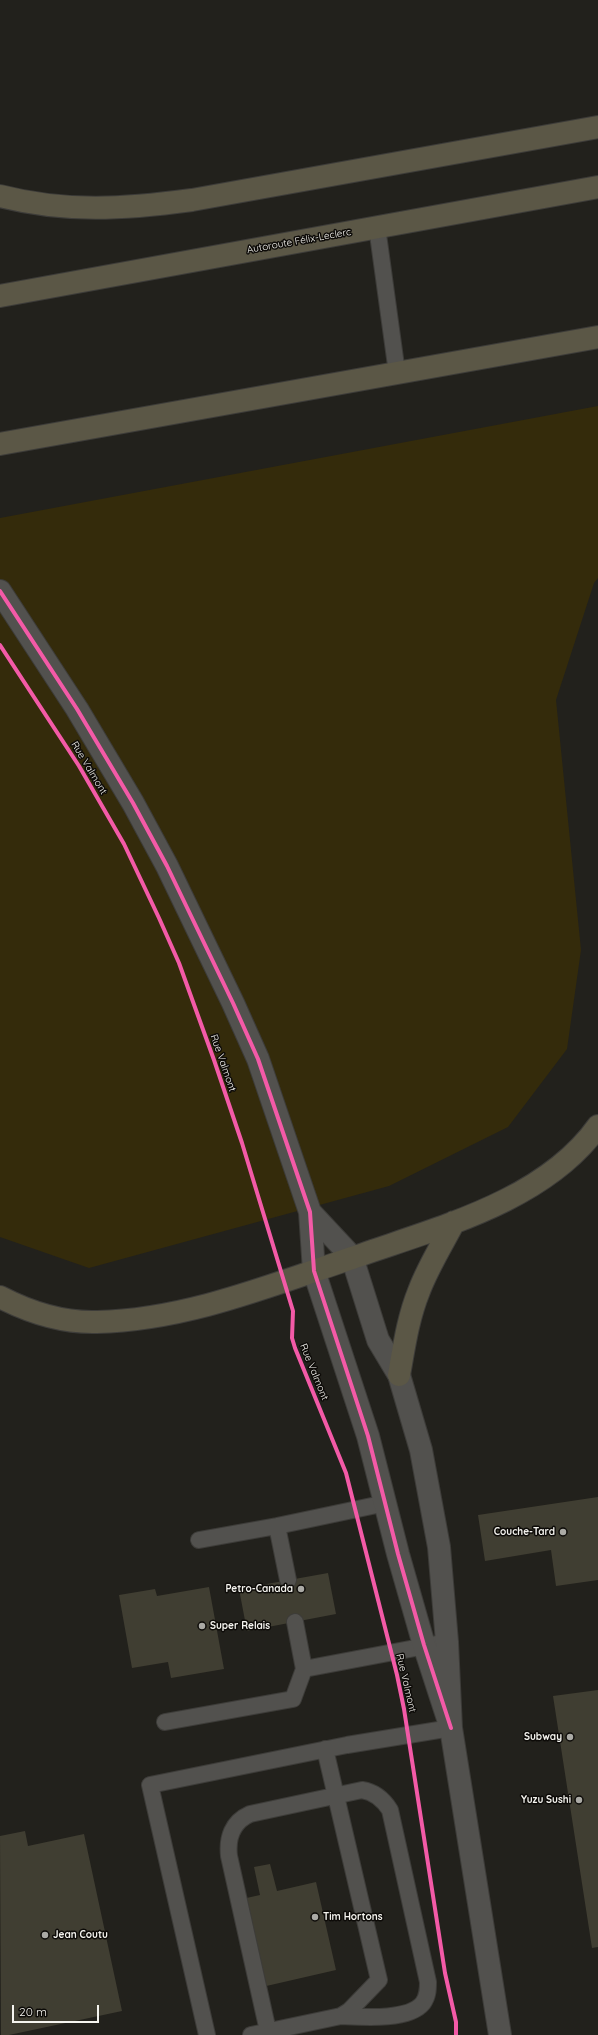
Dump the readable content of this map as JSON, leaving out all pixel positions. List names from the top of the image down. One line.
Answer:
{"streets":{"highway":["Autoroute Félix-Leclerc"],"street":["Rue Valmont"]},"places":["Couche-Tard","Petro-Canada","Super Relais","Subway","Yuzu Sushi","Tim Hortons","Jean Coutu"],"scale_bar":"20 m"}
